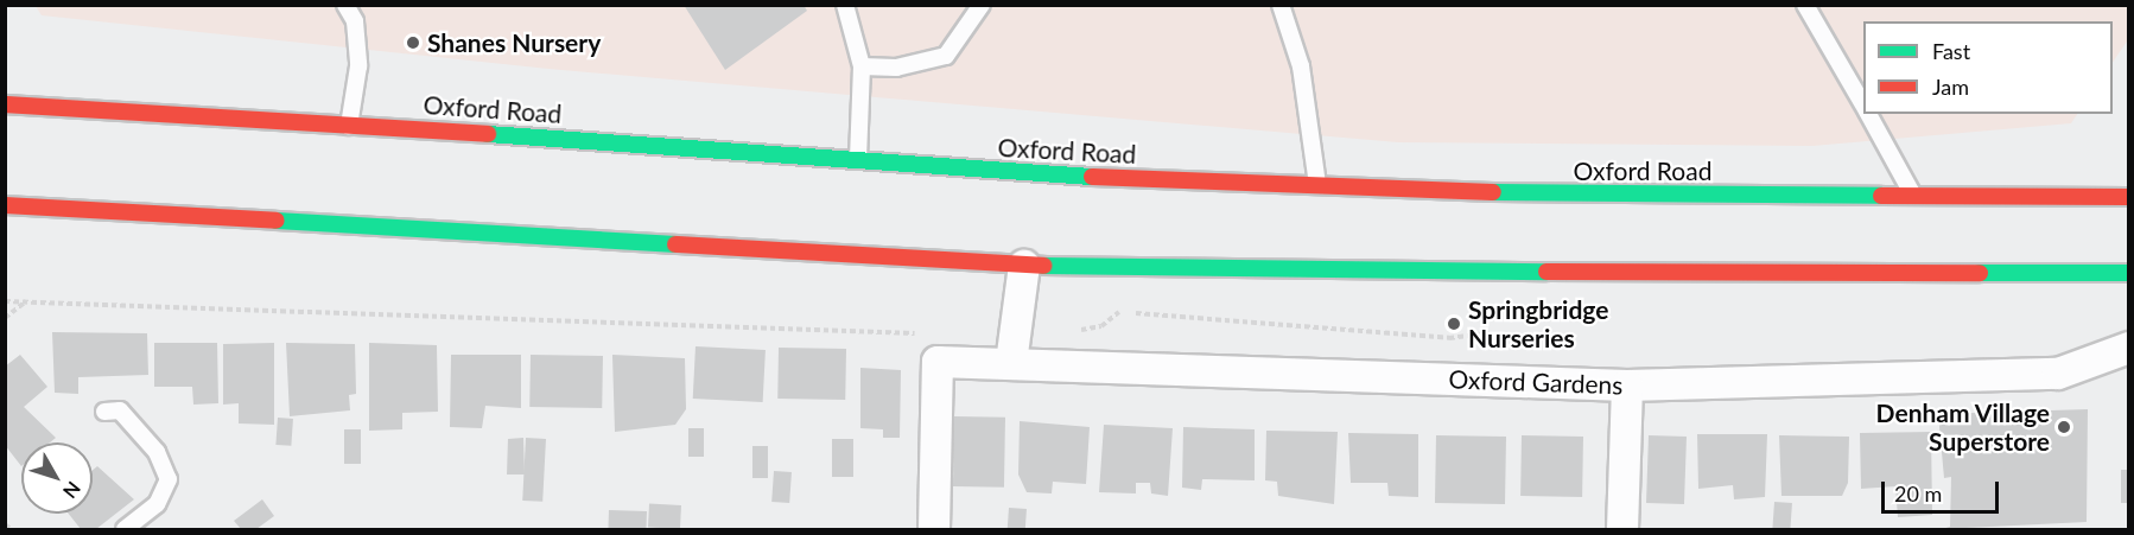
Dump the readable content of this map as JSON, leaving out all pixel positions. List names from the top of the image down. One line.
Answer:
{"streets":{"highway":["Oxford Road"],"street":["Oxford Gardens"]},"places":["Shanes Nursery","Springbridge Nurseries","Denham Village Superstore"],"legend":["Fast","Jam"],"scale_bar":"20 m","north":"bottom right"}
